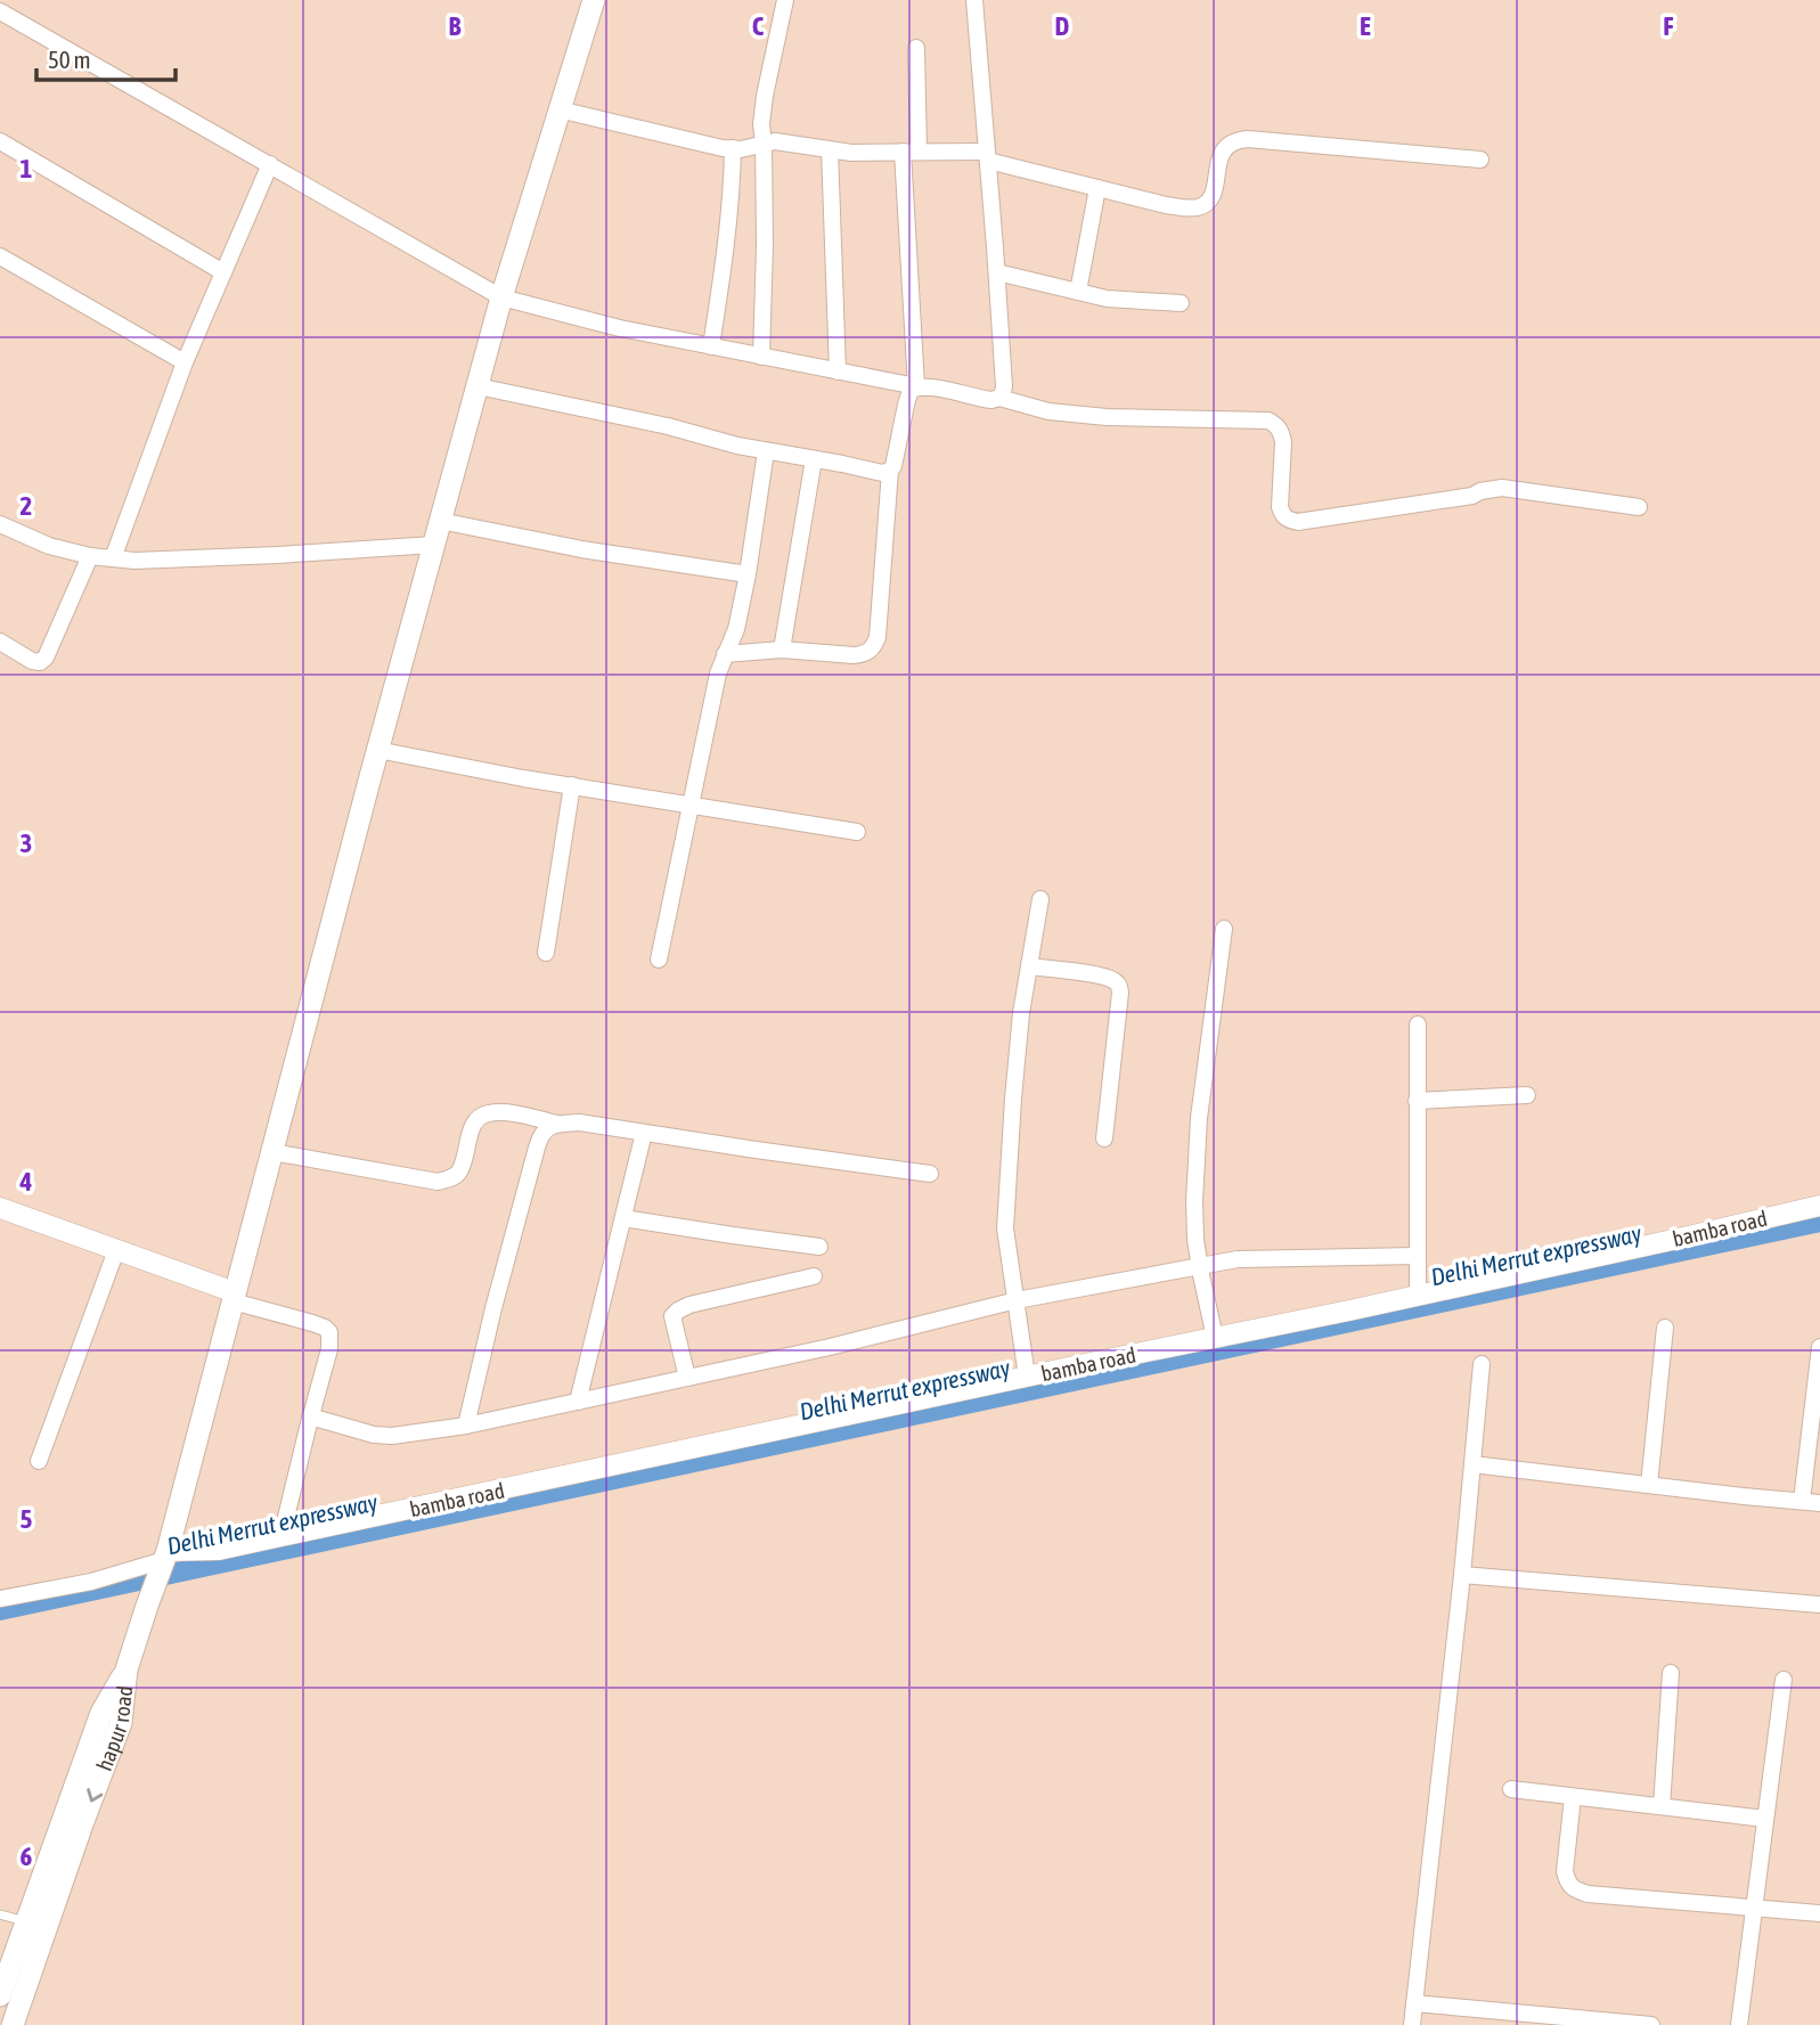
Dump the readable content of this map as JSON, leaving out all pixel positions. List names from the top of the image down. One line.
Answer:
{"streets":{"main road":["hapur road"],"street":["bamba road"]},"water":["Delhi Merrut expressway"],"scale_bar":"50 m","grid":{"columns":["B","C","D","E","F"],"rows":["1","2","3","4","5","6"]}}
